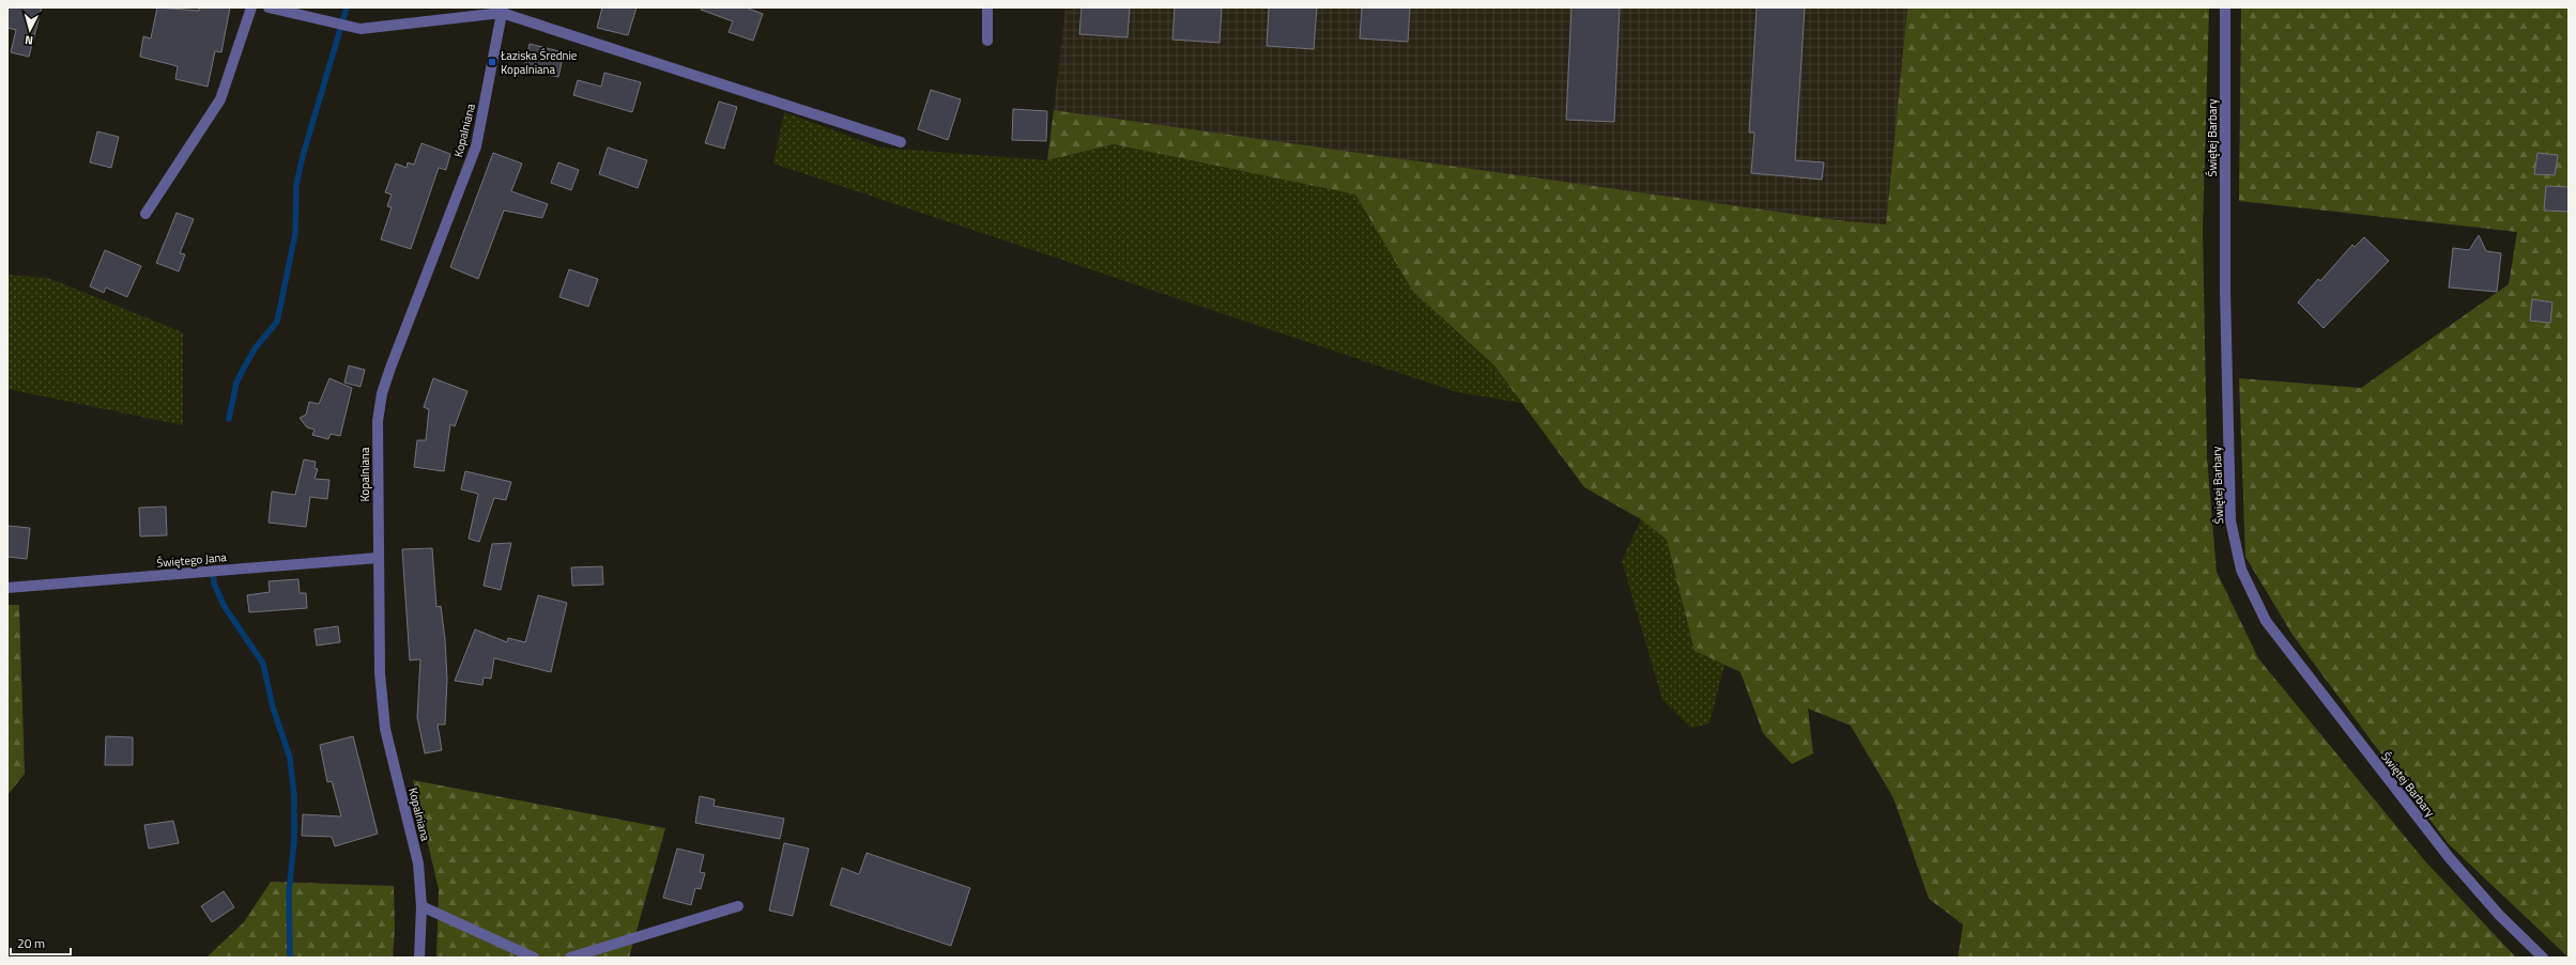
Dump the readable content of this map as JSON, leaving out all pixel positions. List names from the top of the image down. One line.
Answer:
{"streets":{"street":["Kopalniana","Świętej Barbary","Świętego Jana"]},"crossings":[["Kopalniana","Świętego Jana"]],"places":{"transit":["Łaziska Średnie Kopalniana"]},"scale_bar":"20 m","north":"bottom"}
